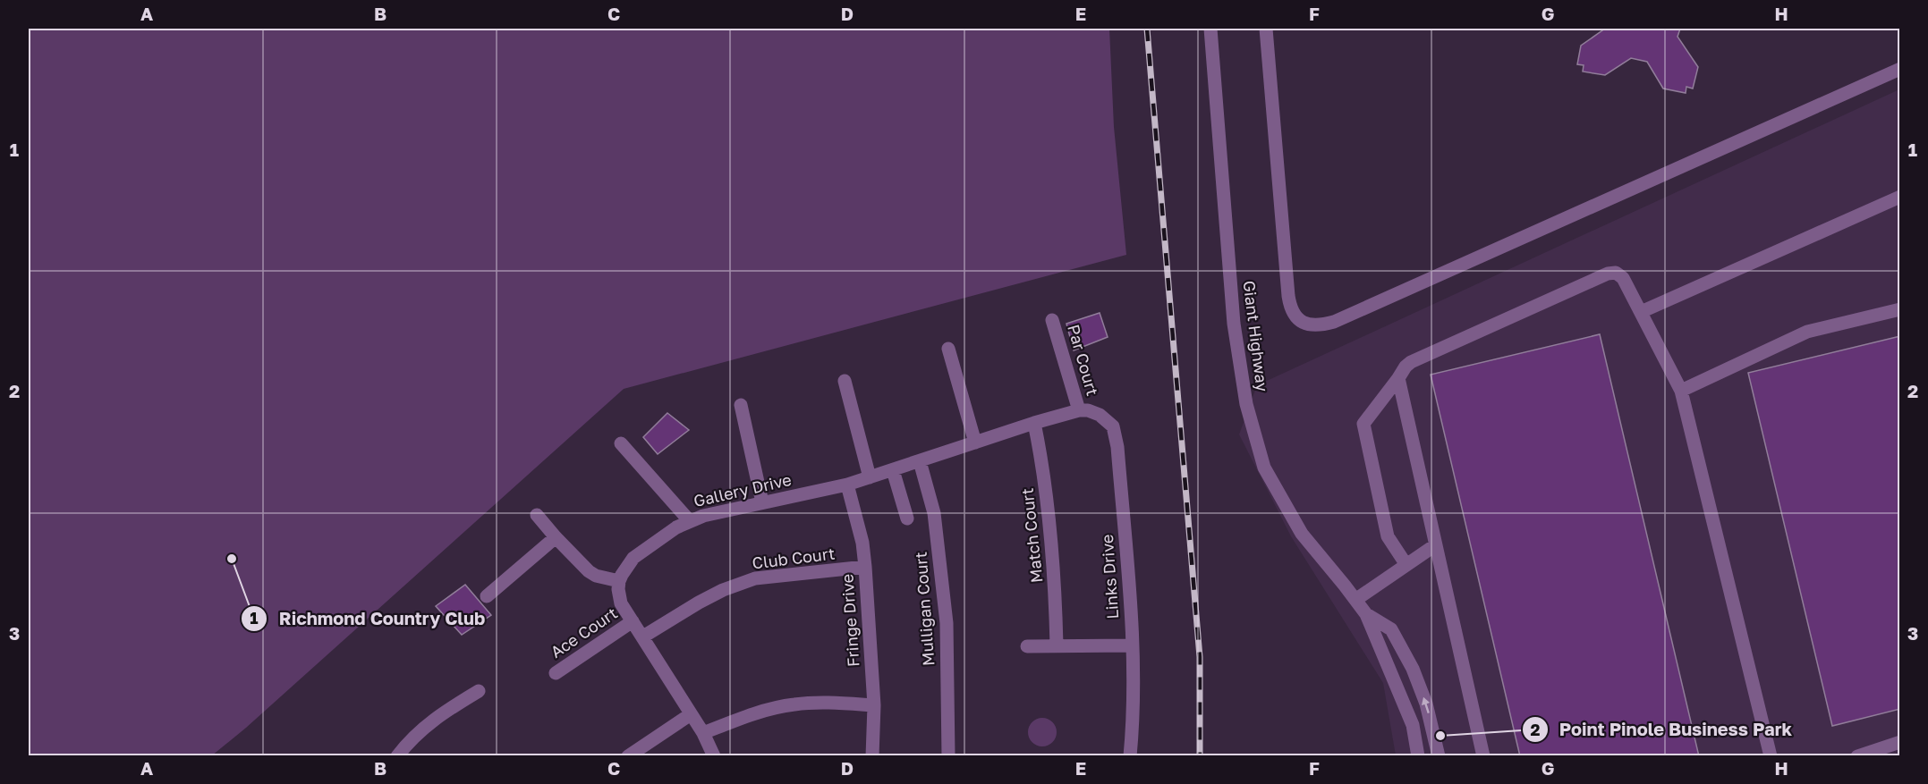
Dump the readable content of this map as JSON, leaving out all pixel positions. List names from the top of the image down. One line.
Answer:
{"streets":{"street":["Giant Highway","Par Court","Gallery Drive","Match Court","Club Court","Links Drive","Mulligan Court","Fringe Drive","Ace Court"]},"crossings":[["Par Court","Gallery Drive"],["Par Court","Links Drive"],["Gallery Drive","Match Court"],["Gallery Drive","Links Drive"],["Gallery Drive","Mulligan Court"],["Gallery Drive","Fringe Drive"],["Club Court","Fringe Drive"]],"places":["Richmond Country Club","Point Pinole Business Park"],"grid":{"columns":["A","B","C","D","E","F","G","H"],"rows":["1","2","3"]}}
